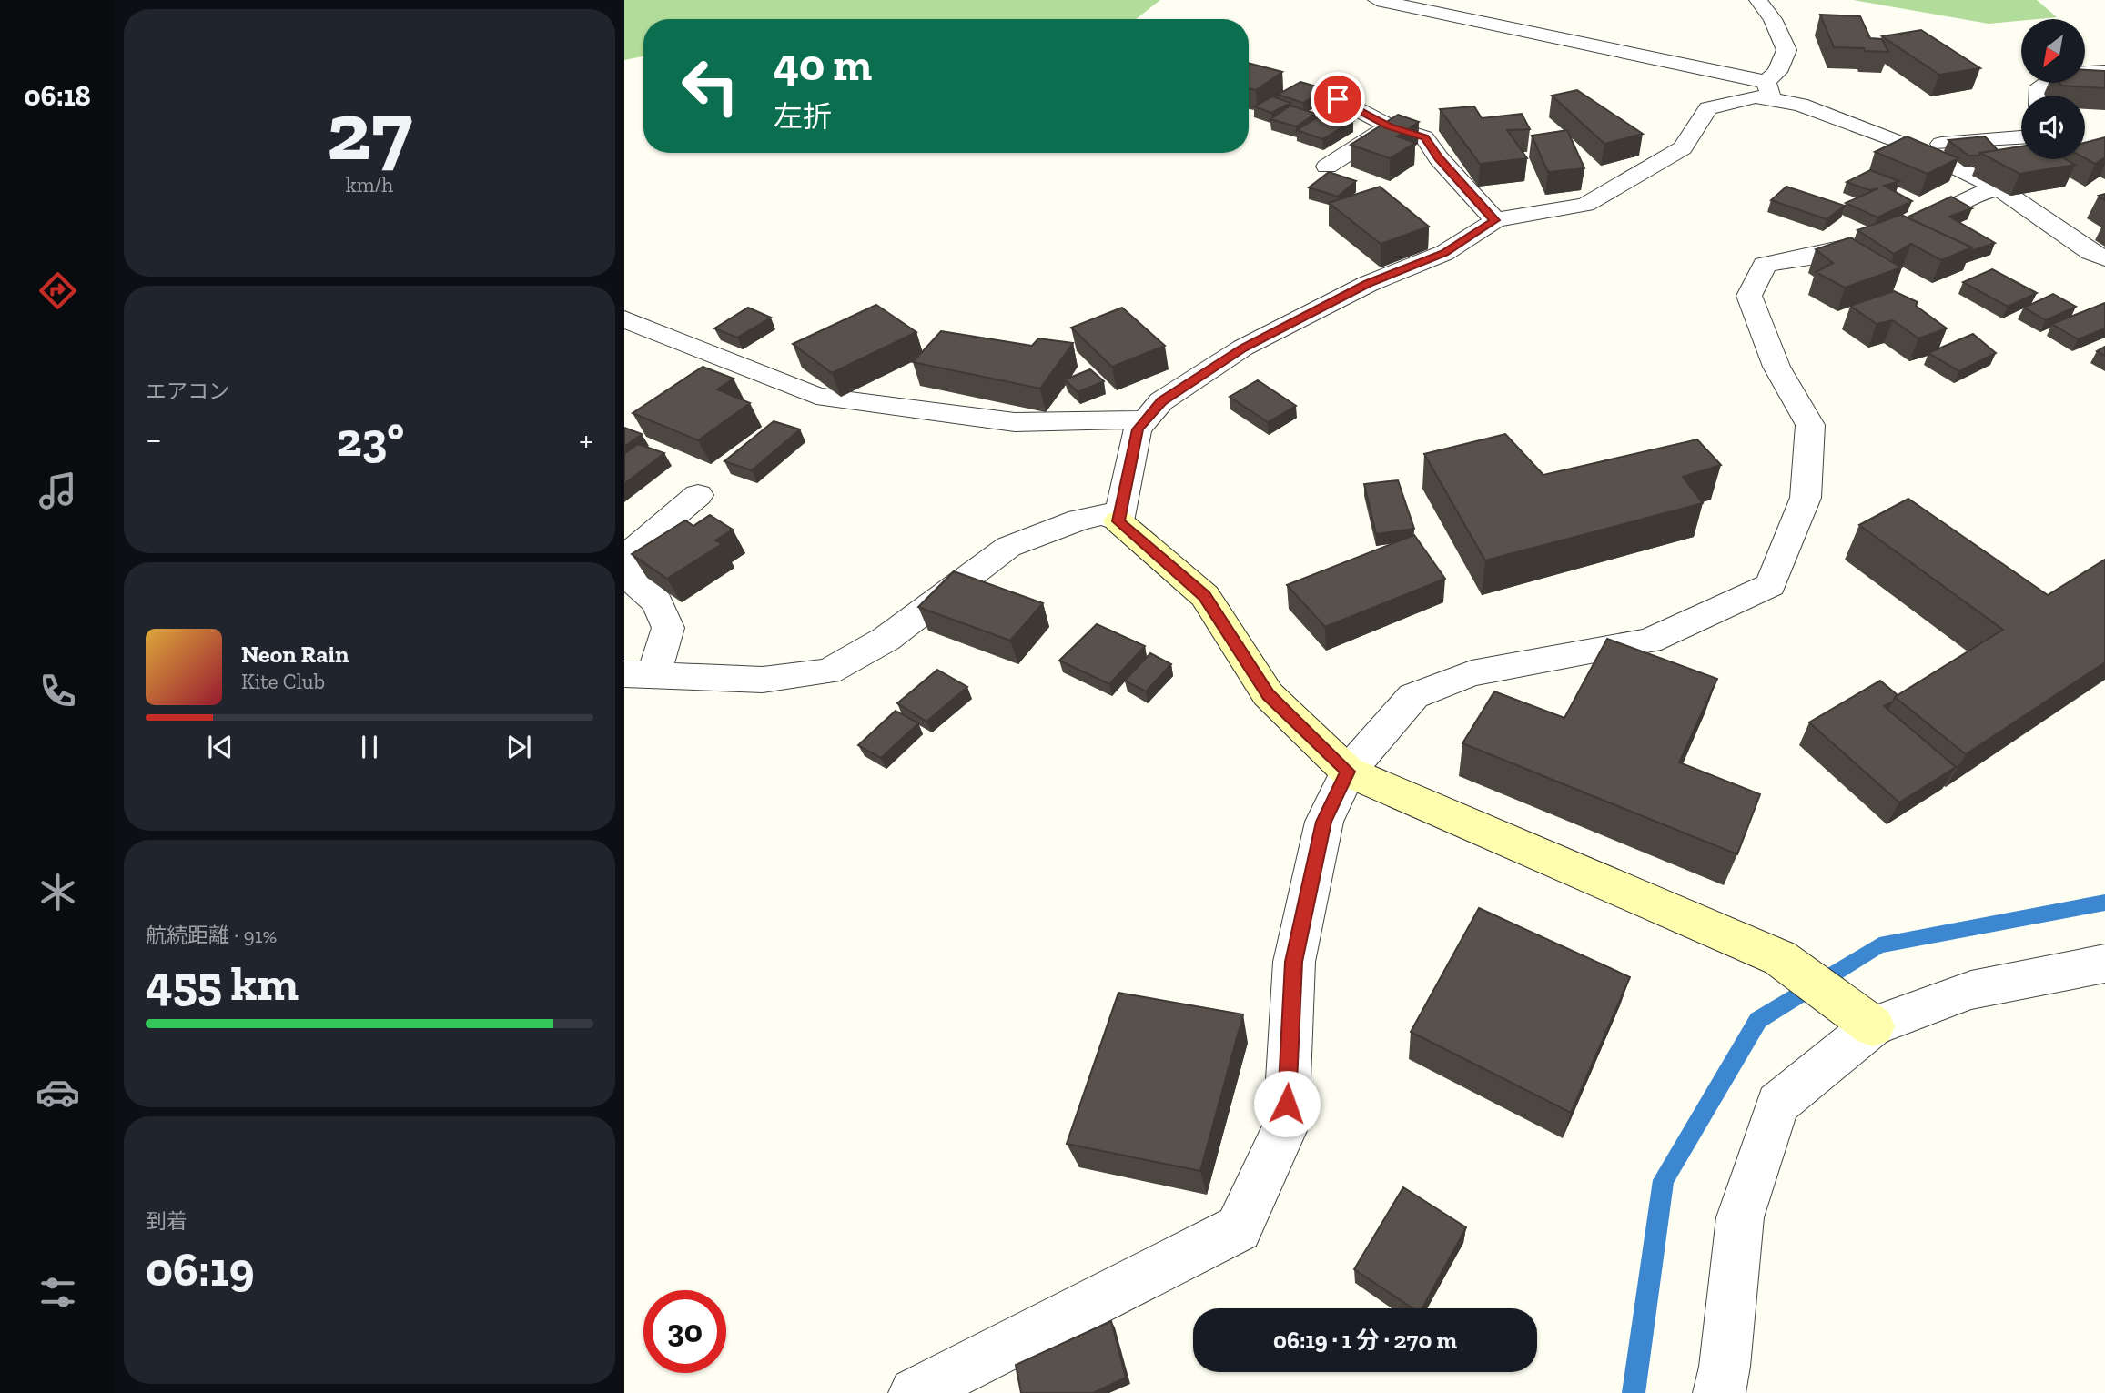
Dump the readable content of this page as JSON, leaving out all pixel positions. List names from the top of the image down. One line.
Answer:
{"north":"bottom left","page":{"tabs":"06:18","tile":[["27","km/h"],"エアコン",["航続距離 · 91%","455 km"],["到着","06:19"]],"turn":["40 m","左折"],"heat":["−","23°","+"],"song":["Neon Rain","Kite Club"],"limit":"30","trip":"06:19 · 1 分 · 270 m"}}
